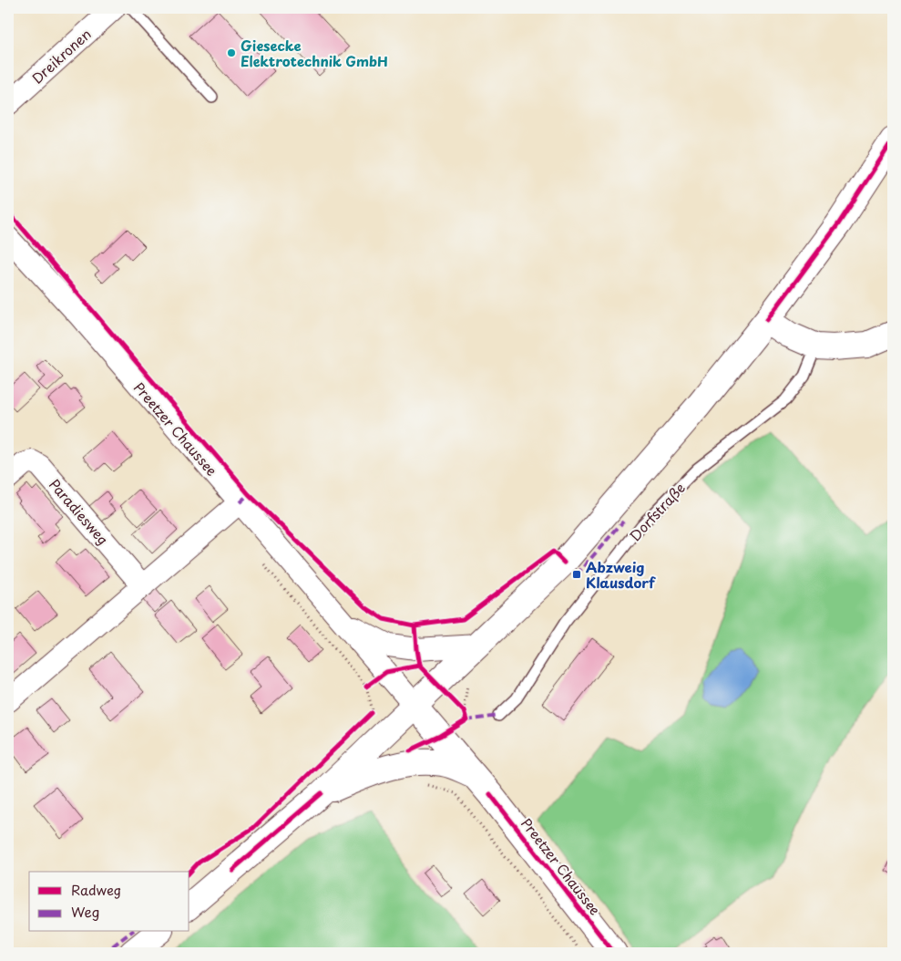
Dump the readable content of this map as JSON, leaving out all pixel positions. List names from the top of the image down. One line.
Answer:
{"streets":{"main road":["Preetzer Chaussee"],"street":["Dreikronen","Paradiesweg"],"lane":["Dorfstraße"]},"places":{"other":["Giesecke Elektrotechnik GmbH"],"transit":["Abzweig Klausdorf"]},"legend":["Radweg","Weg"]}
